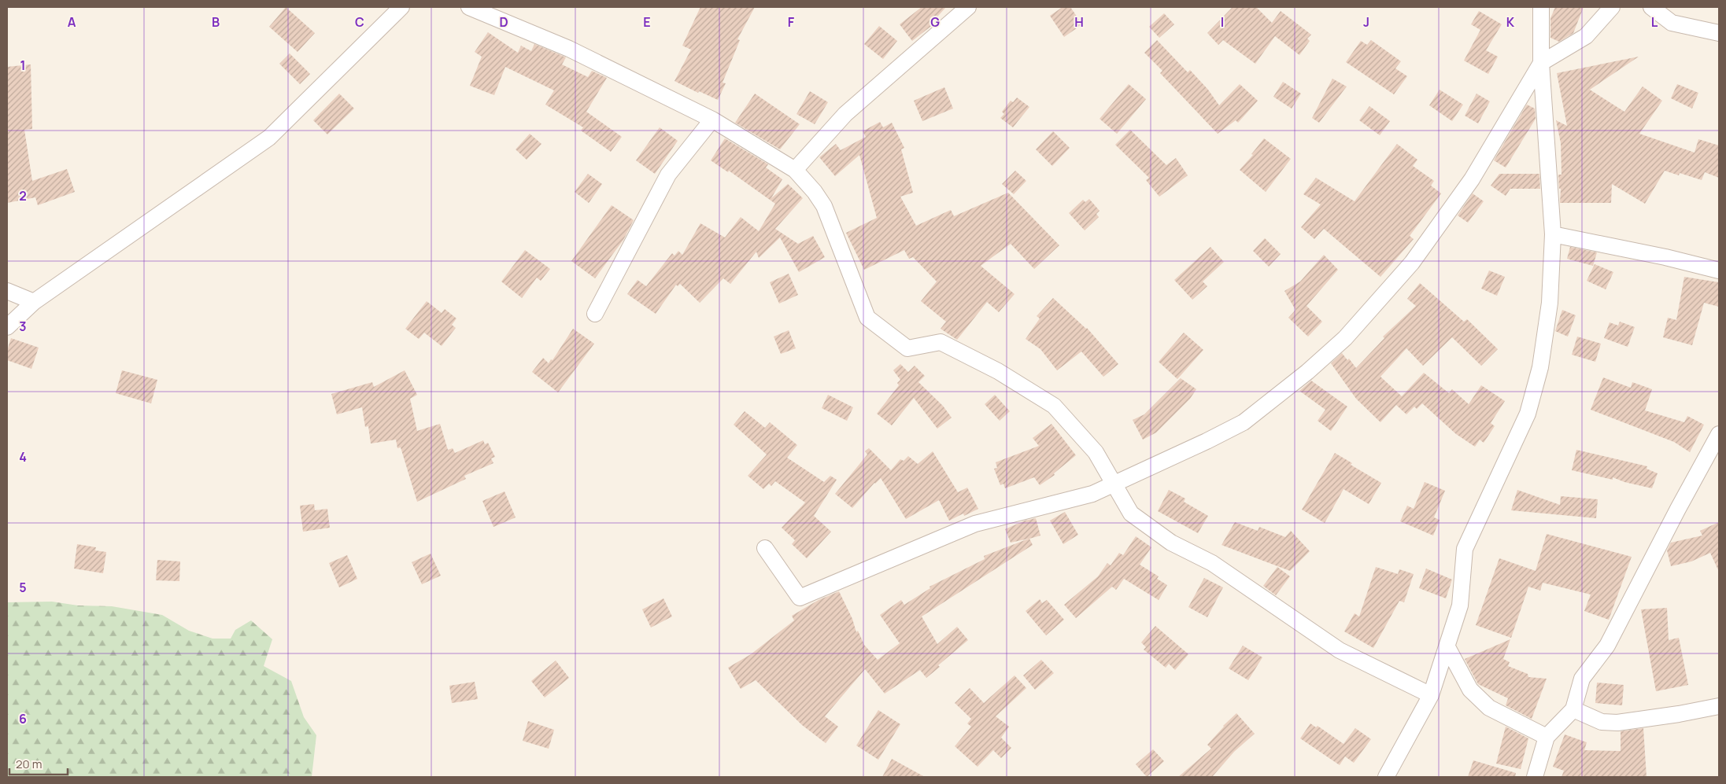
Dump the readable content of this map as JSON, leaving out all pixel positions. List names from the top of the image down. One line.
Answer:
{"scale_bar":"20 m","grid":{"columns":["A","B","C","D","E","F","G","H","I","J","K","L"],"rows":["1","2","3","4","5","6"]}}
